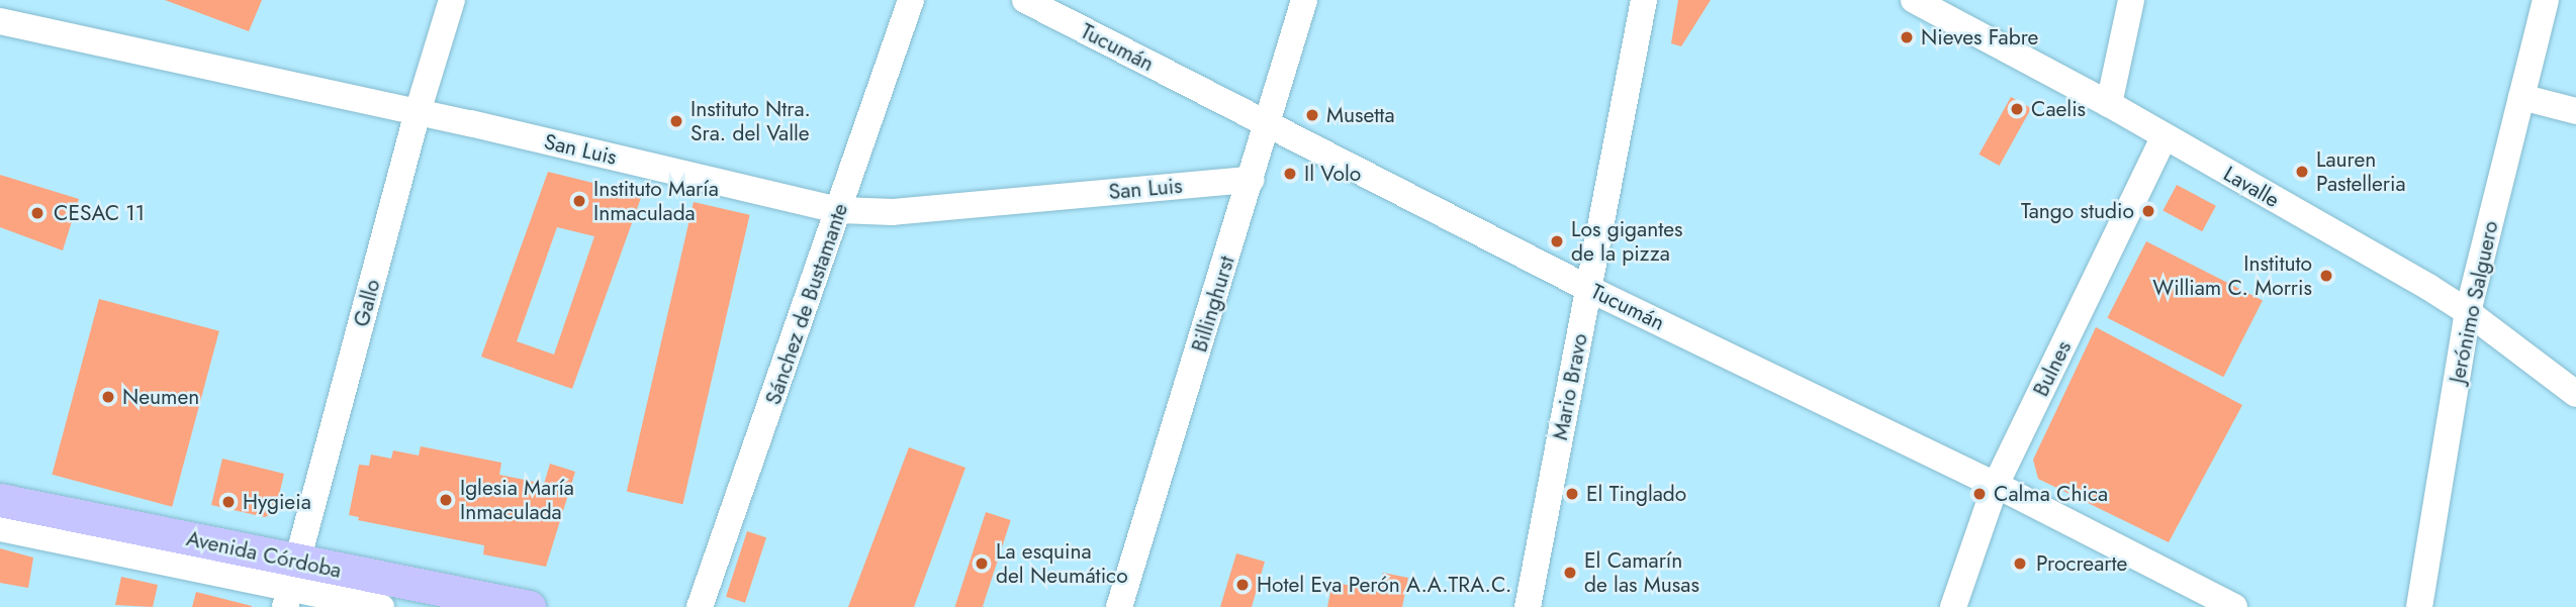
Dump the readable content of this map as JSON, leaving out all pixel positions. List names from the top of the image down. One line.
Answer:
{"streets":{"main road":["Avenida Córdoba"],"street":["Tucumán","San Luis","Lavalle","Jerónimo Salguero","Gallo","Sánchez de Bustamante","Billinghurst","Bulnes","Mario Bravo"]},"crossings":[["Tucumán","Billinghurst"],["Tucumán","Bulnes"],["Tucumán","Mario Bravo"],["San Luis","Gallo"],["San Luis","Sánchez de Bustamante"],["San Luis","Billinghurst"],["Lavalle","Jerónimo Salguero"],["Lavalle","Bulnes"],["Gallo","Avenida Córdoba"]],"places":["Nieves Fabre","Caelis","Musetta","Instituto Ntra. Sra. del Valle","Lauren Pastelleria","Il Volo","Instituto María Inmaculada","Tango studio","CESAC 11","Los gigantes de la pizza","Instituto William C. Morris","Neumen","El Tinglado","Calma Chica","Iglesia María Inmaculada","Hygieia","La esquina del Neumático","Procrearte","El Camarín de las Musas","Hotel Eva Perón A.A.TRA.C."]}
